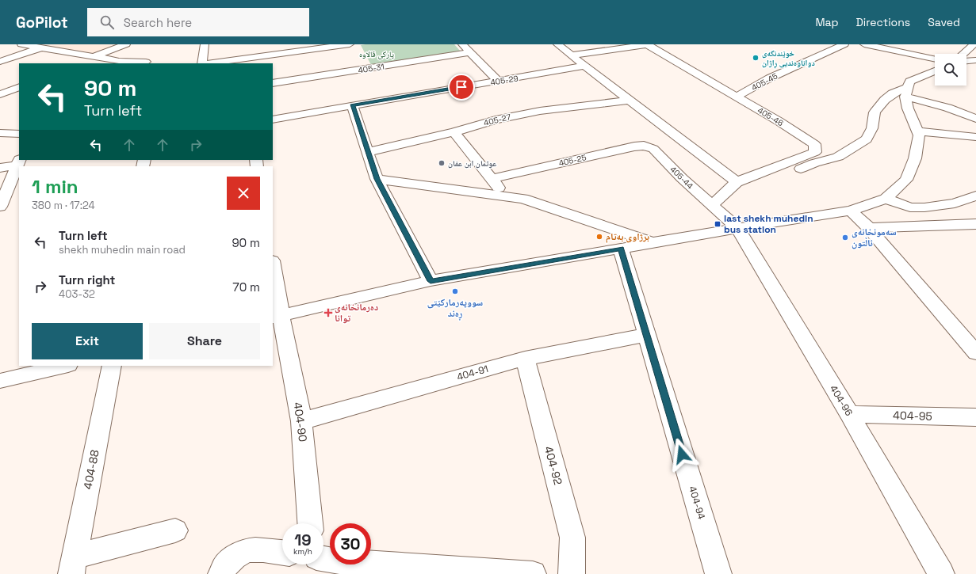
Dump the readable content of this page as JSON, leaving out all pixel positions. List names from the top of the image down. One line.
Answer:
{"streets":{"street":["405-31","405-29","405-45","405-46","405-27","405-25","405-44","404-91","404-96","404-95","404-90","404-92","404-88","404-94"]},"crossings":[["405-45","405-46"],["405-25","405-44"],["405-44","404-96"],["404-91","404-90"],["404-91","404-92"],["404-91","404-94"],["404-96","404-95"]],"parks":["پارکی قالاوە"],"places":{"other":["خوێندنگەی دواناوەندیی ڕاژان","عوثمان ابن عفان","برژاوی بەتام","سەمونخانەی ئاڵتون","سووپەرمارکێتی ڕەند"],"transit":["last shekh muhedin bus station"],"health":["دەرمانخانەی توانا"]},"page":{"header":"GoPilot","search":"Search here","nav":["Map","Directions","Saved"],"turn":["90 m","Turn left"],"heading":["1 min","380 m · 17:24"],"list":[{"name":"Turn left","note":"shekh muhedin main road","value":"90 m"},{"name":"Turn right","note":"403-32","value":"70 m"}],"buttons":["Exit","Share"],"speed":"19 km/h","limit":"30"}}
